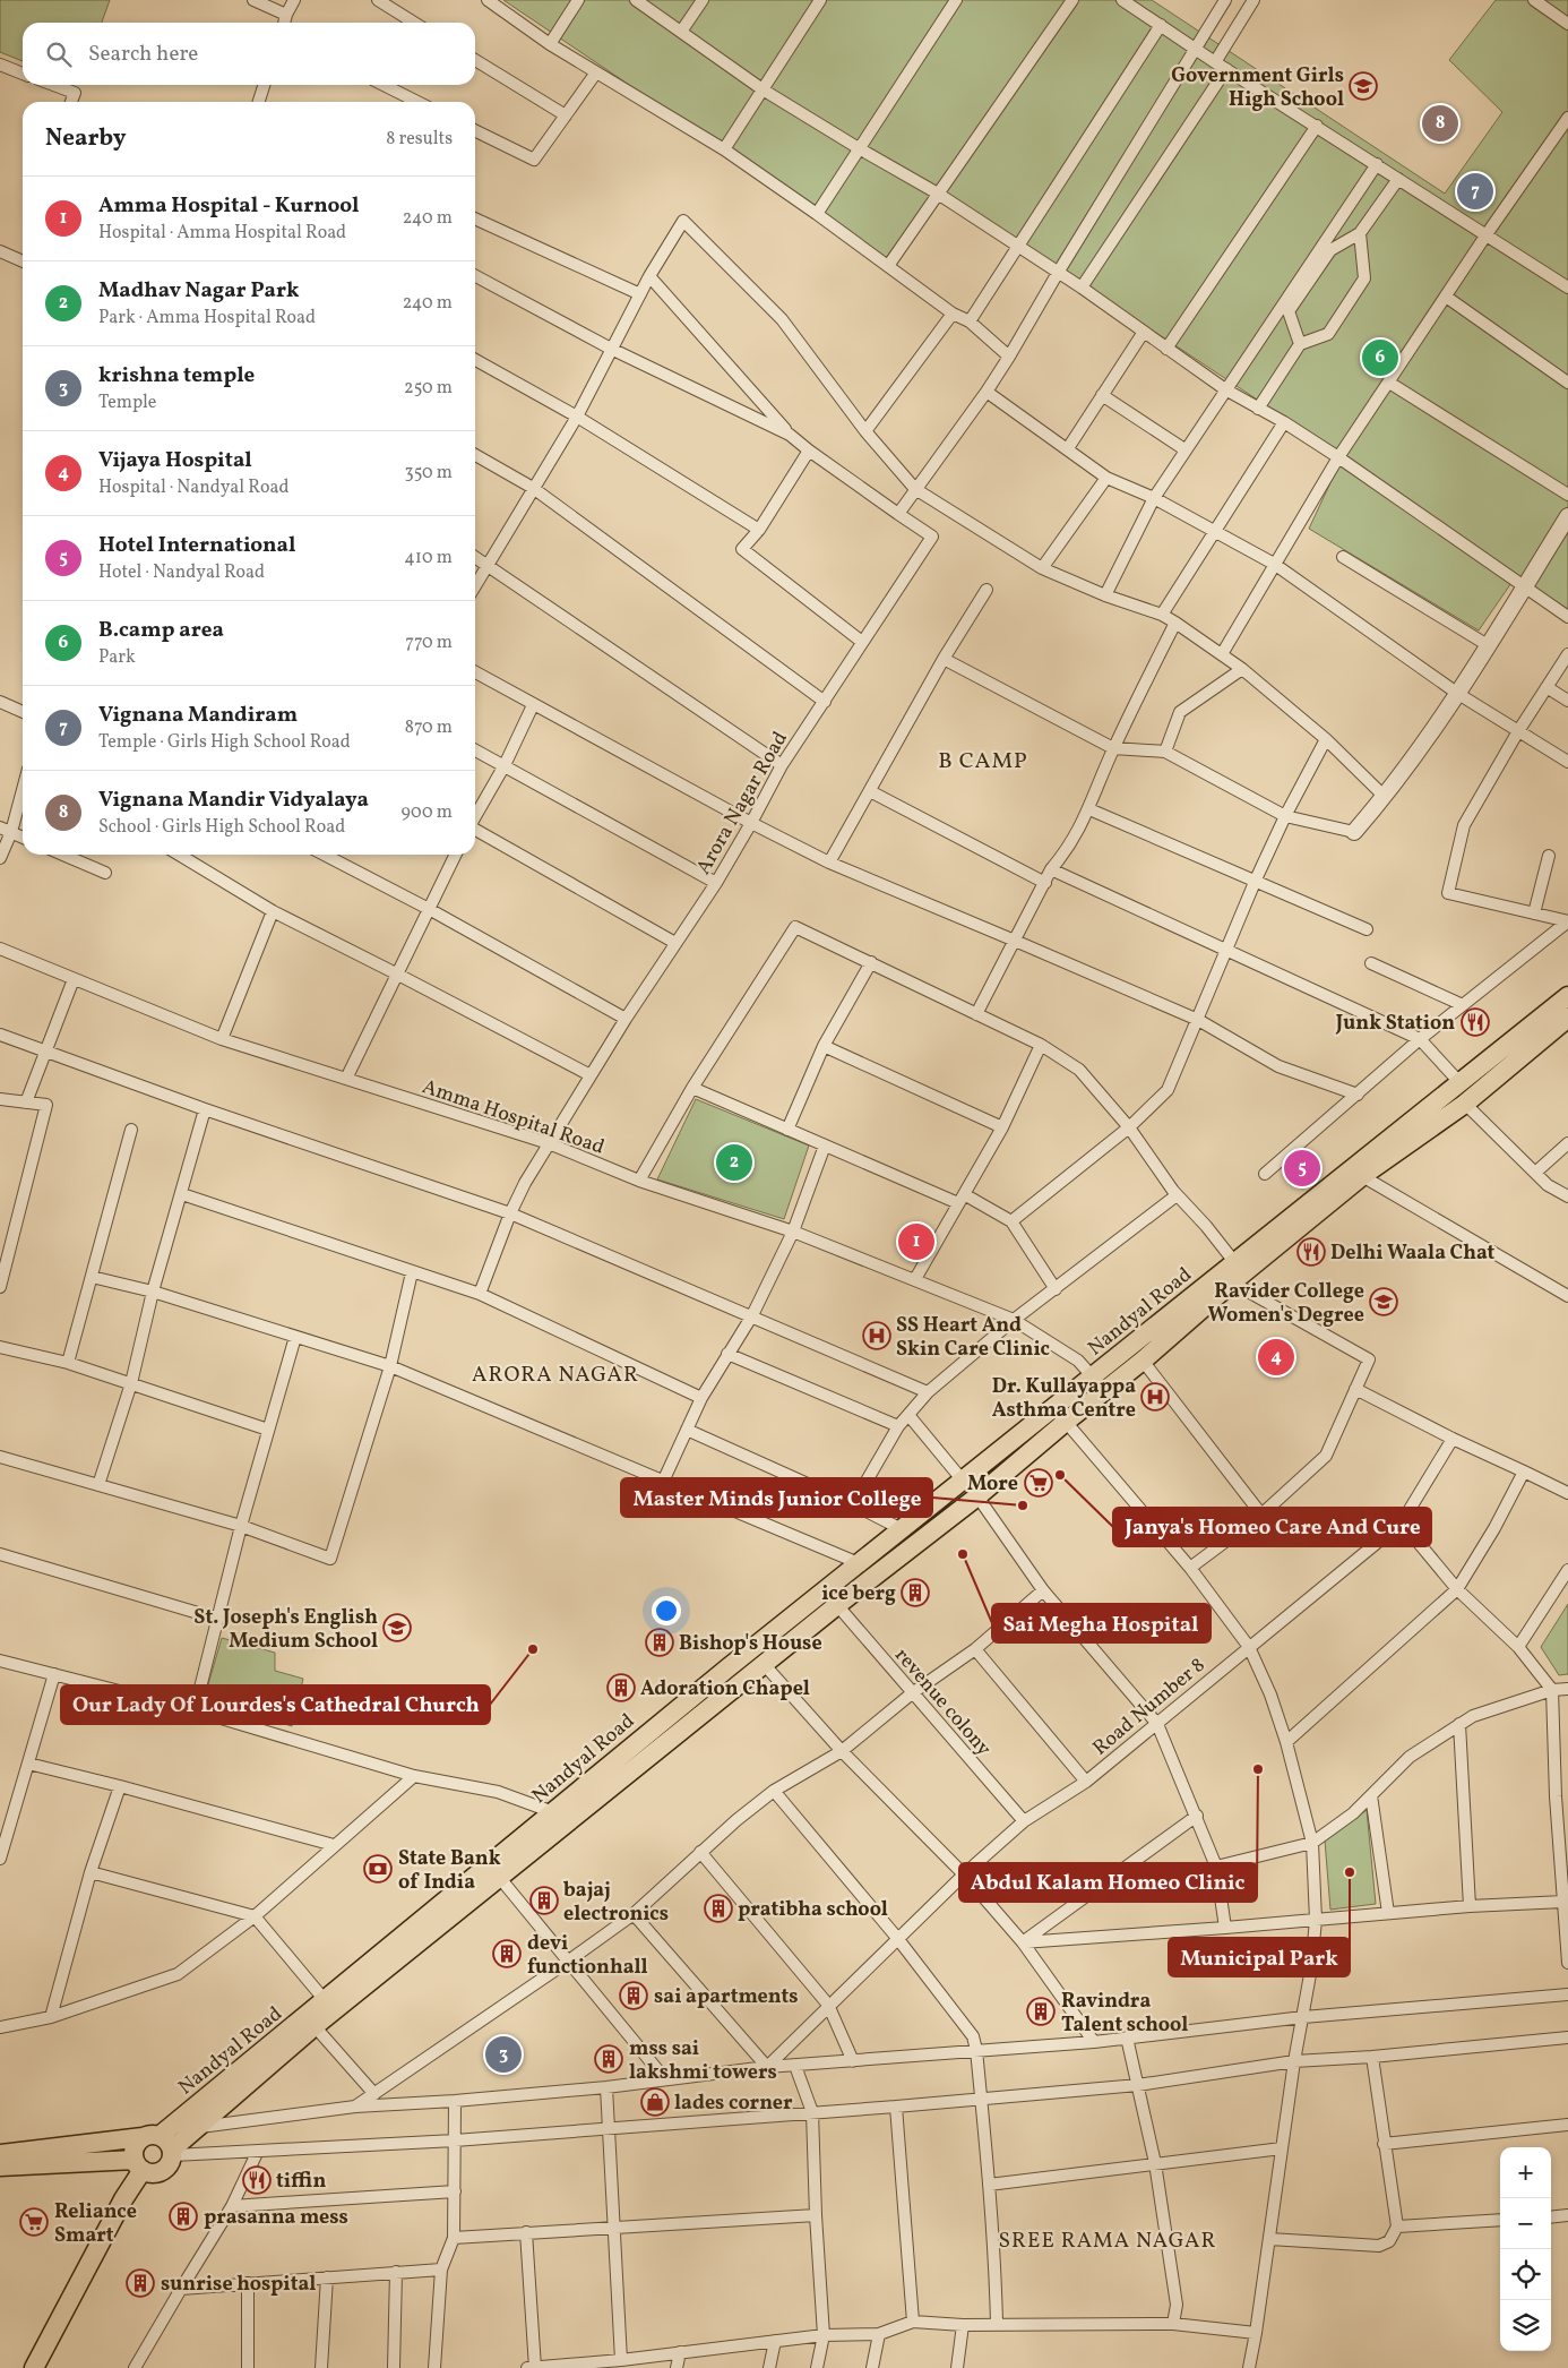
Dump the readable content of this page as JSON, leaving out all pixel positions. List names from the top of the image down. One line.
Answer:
{"streets":{"main road":["Nandyal Road"],"street":["Arora Nagar Road","Amma Hospital Road","revenue colony","Road Number 8"]},"crossings":[["Arora Nagar Road","Amma Hospital Road"],["Nandyal Road","revenue colony"],["revenue colony","Road Number 8"]],"districts":["B CAMP","ARORA NAGAR","SREE RAMA NAGAR"],"places":{"school or university":["Government Girls High School","Ravider College Women's Degree","St. Joseph's English Medium School"],"restaurant":["Junk Station","Delhi Waala Chat","tiffin"],"hospital":["SS Heart And Skin Care Clinic","Dr. Kullayappa Asthma Centre"],"other":["Janya's Homeo Care And Cure","Master Minds Junior College","Sai Megha Hospital","Our Lady Of Lourdes's Cathedral Church","Abdul Kalam Homeo Clinic","Municipal Park"],"supermarket":["More","Reliance Smart"],"building":["ice berg","Bishop's House","Adoration Chapel","bajaj electronics","pratibha school","devi functionhall","sai apartments","Ravindra Talent school","mss sai lakshmi towers","prasanna mess","sunrise hospital"],"bank":["State Bank of India"],"shop":["lades corner"]},"page":{"search":"Search here","heading":["Nearby","8 results"],"pins":["8","7","6","2","5","1","4","3"],"list":[{"mark":"1","name":"Amma Hospital - Kurnool","note":"Hospital · Amma Hospital Road","value":"240 m"},{"mark":"2","name":"Madhav Nagar Park","note":"Park · Amma Hospital Road","value":"240 m"},{"mark":"3","name":"krishna temple","note":"Temple","value":"250 m"},{"mark":"4","name":"Vijaya Hospital","note":"Hospital · Nandyal Road","value":"350 m"},{"mark":"5","name":"Hotel International","note":"Hotel · Nandyal Road","value":"410 m"},{"mark":"6","name":"B.camp area","note":"Park","value":"770 m"},{"mark":"7","name":"Vignana Mandiram","note":"Temple · Girls High School Road","value":"870 m"},{"mark":"8","name":"Vignana Mandir Vidyalaya","note":"School · Girls High School Road","value":"900 m"}],"map_buttons":["+","−"]}}
